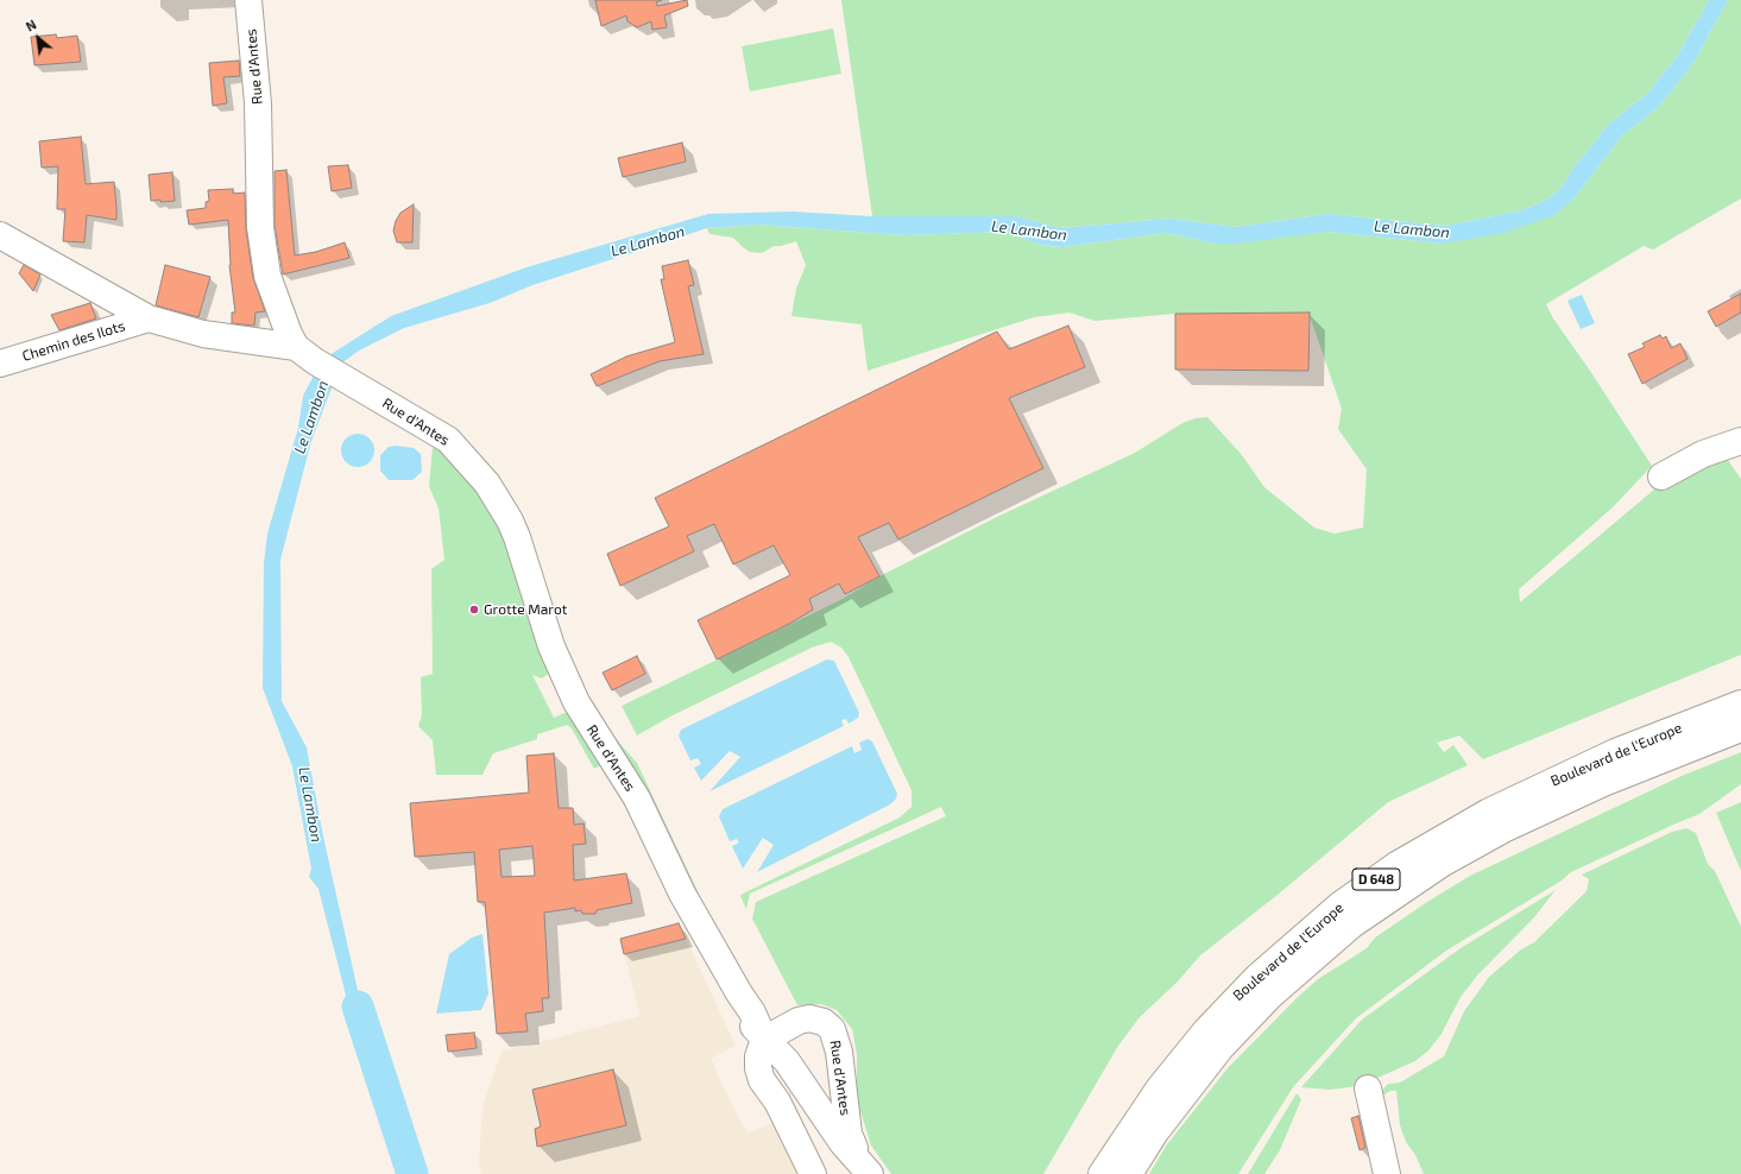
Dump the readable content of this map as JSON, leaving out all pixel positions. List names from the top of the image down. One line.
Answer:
{"streets":{"main road":["Rue d'Antes","Chemin des Ilots","Boulevard de l'Europe","D 648"]},"water":["Le Lambon"],"places":["Grotte Marot"],"north":"top left"}
